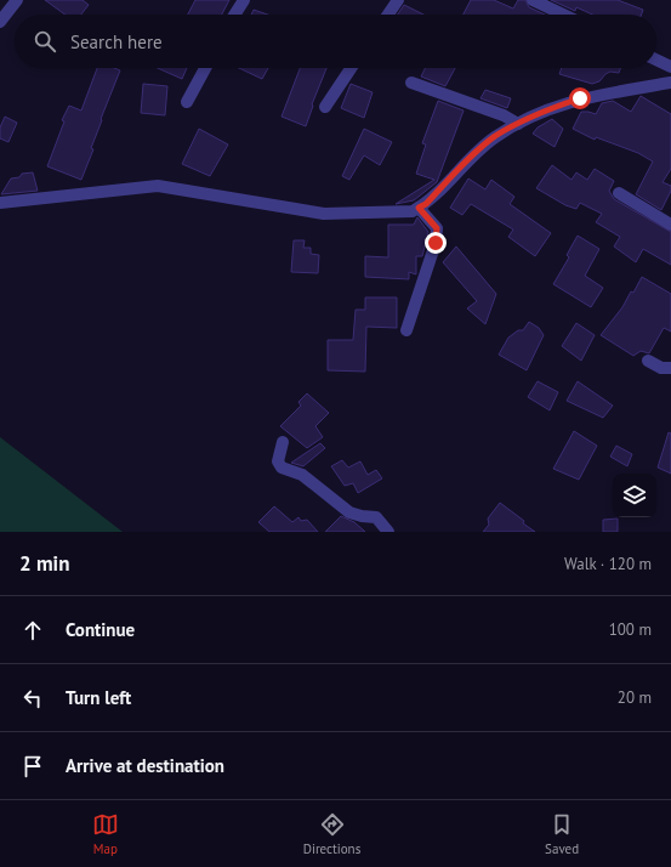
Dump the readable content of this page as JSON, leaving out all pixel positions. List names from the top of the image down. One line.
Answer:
{"page":{"search":"Search here","heading":["2 min","Walk · 120 m"],"list":[["Continue","100 m"],["Turn left","20 m"],"Arrive at destination"],"nav":["Map","Directions","Saved"]}}
